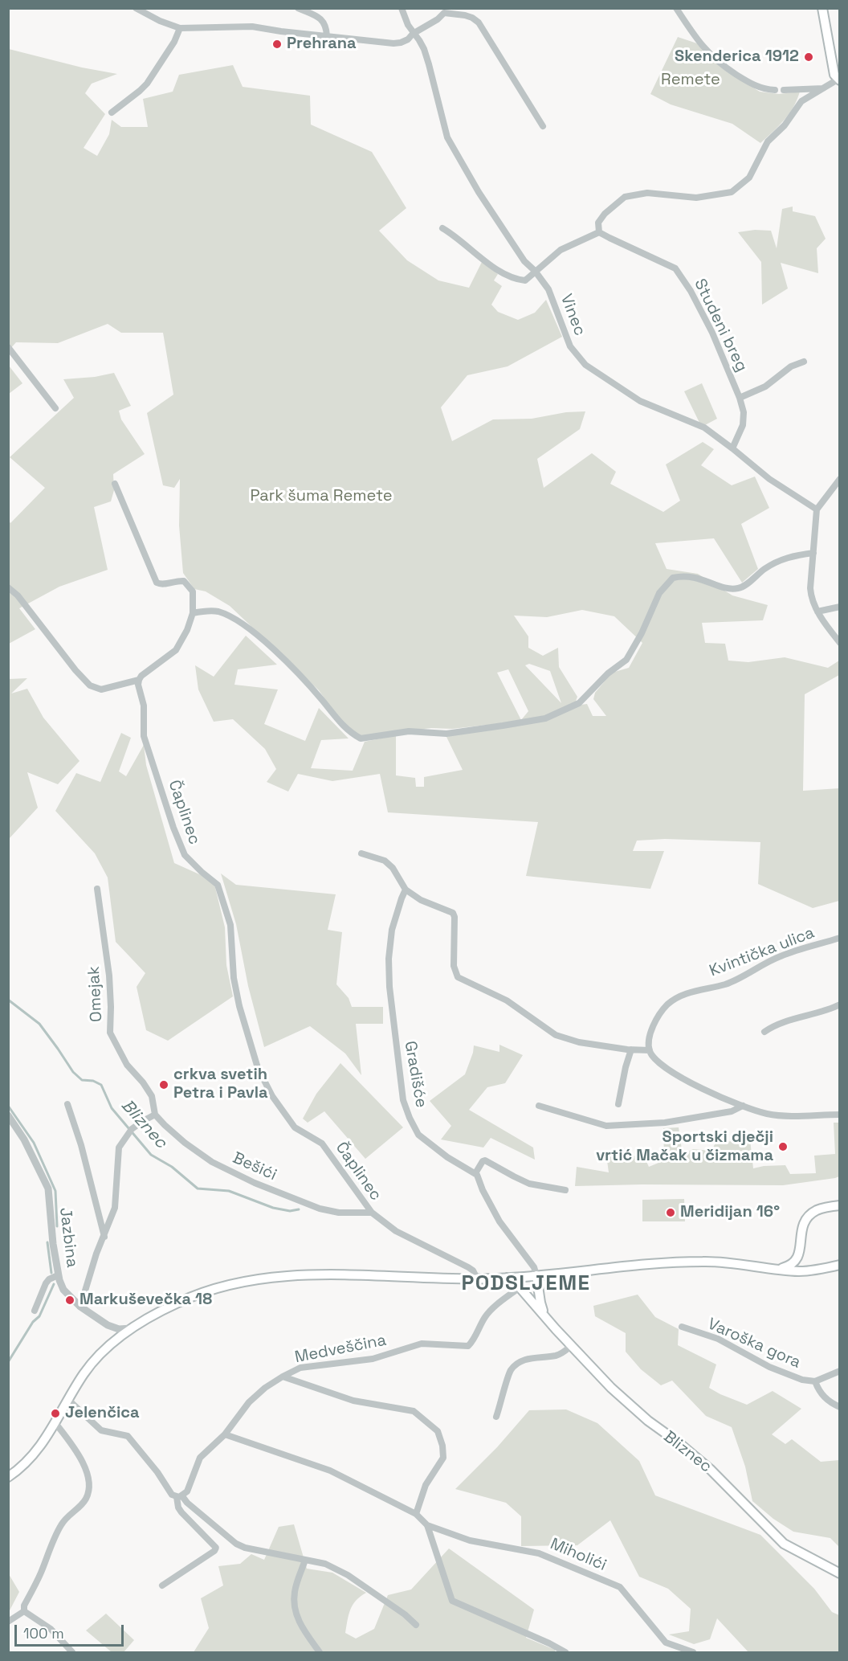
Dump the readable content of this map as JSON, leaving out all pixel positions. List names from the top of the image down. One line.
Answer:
{"streets":{"main road":["Bliznec"],"street":["Vinec","Studeni breg","Čaplinec","Kvintička ulica","Omejak","Gradišće","Bešići","Jazbina","Varoška gora","Medveščina","Miholići"]},"crossings":[["Vinec","Studeni breg"],["Čaplinec","Bešići"],["Omejak","Bešići"],["Medveščina","Bliznec"],["Medveščina","Miholići"]],"districts":["PODSLJEME"],"water":["Bliznec"],"parks":["Remete","Park šuma Remete"],"places":["Prehrana","Skenderica 1912","crkva svetih Petra i Pavla","Sportski dječji vrtić Mačak u čizmama","Meridijan 16°","Markuševečka 18","Jelenčica"],"scale_bar":"100 m"}
